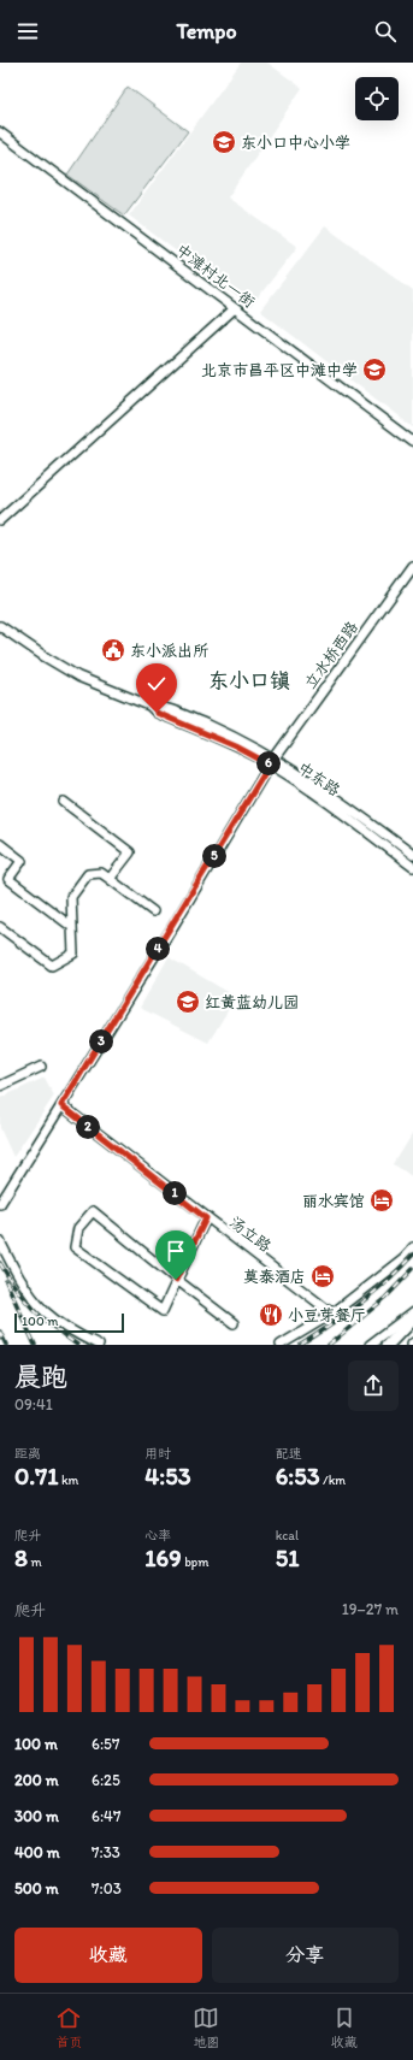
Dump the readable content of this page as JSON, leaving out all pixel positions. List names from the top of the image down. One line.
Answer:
{"streets":{"street":["中滩村北一街","立水桥西路","中东路","汤立路"]},"crossings":[["立水桥西路","中东路"],["立水桥西路","汤立路"]],"districts":["东小口镇"],"places":{"school or university":["东小口中心小学","北京市昌平区中滩中学","红黄蓝幼儿园"],"public building":["东小派出所"],"hotel":["丽水宾馆","莫泰酒店"],"restaurant":["小豆芽餐厅"]},"scale_bar":"100 m","page":{"header":"Tempo","pins":["6","5","4","3","2","1"],"scale":"100 m","heading":["晨跑","09:41"],"stats":[["距离","0.71 km"],["用时","4:53"],["配速","6:53 /km"],["爬升","8 m"],["心率","169 bpm"],["kcal","51"]],"chart":["爬升","19–27 m"],"list":[{"name":"100 m","note":"6:57"},{"name":"200 m","note":"6:25"},{"name":"300 m","note":"6:47"},{"name":"400 m","note":"7:33"},{"name":"500 m","note":"7:03"}],"buttons":["收藏","分享"],"tabs":["首页","地图","收藏"]}}
